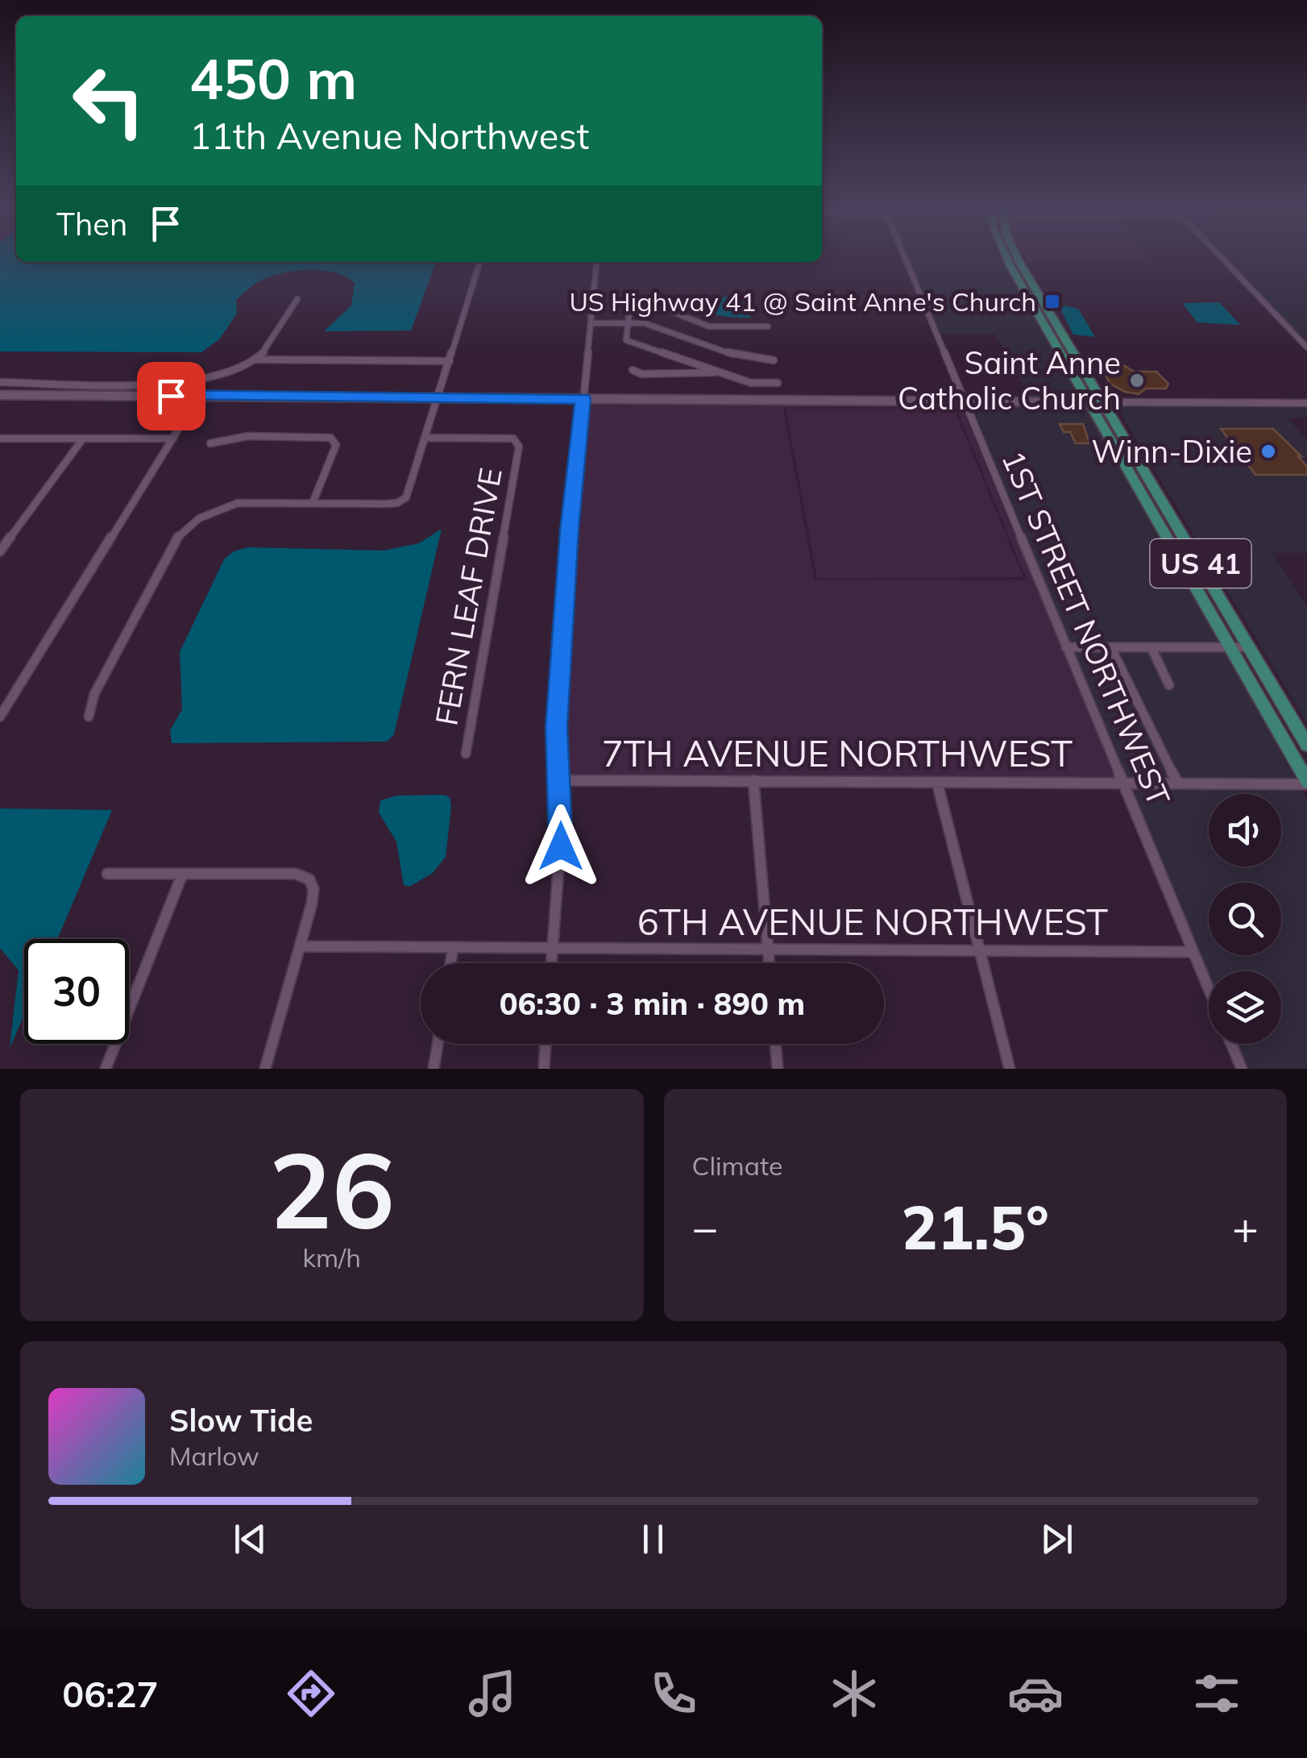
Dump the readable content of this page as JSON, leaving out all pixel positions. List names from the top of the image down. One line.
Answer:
{"streets":{"main road":["US 41"],"street":["FERN LEAF DRIVE","1ST STREET NORTHWEST","7TH AVENUE NORTHWEST","6TH AVENUE NORTHWEST"]},"crossings":[["US 41","7TH AVENUE NORTHWEST"],["1ST STREET NORTHWEST","7TH AVENUE NORTHWEST"],["1ST STREET NORTHWEST","6TH AVENUE NORTHWEST"]],"places":{"transit":["US Highway 41 @ Saint Anne's Church"],"other":["Saint Anne Catholic Church","Winn-Dixie"]},"page":{"turn":["450 m","11th Avenue Northwest"],"then":"Then","limit":"30","trip":"06:30 · 3 min · 890 m","tile":[["26","km/h"],"Climate"],"heat":["−","21.5°","+"],"song":["Slow Tide","Marlow"],"tabs":"06:27"}}
